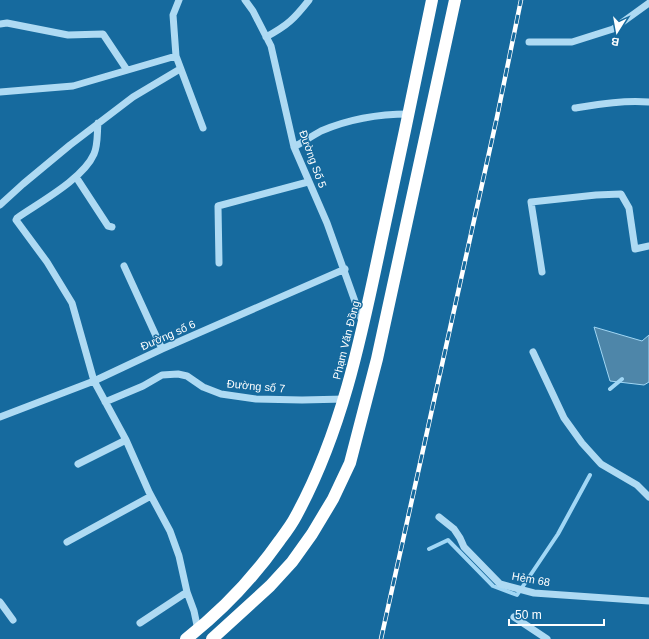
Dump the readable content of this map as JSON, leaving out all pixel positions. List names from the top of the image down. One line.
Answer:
{"streets":{"highway":["Phạm Văn Đồng"],"street":["Đường Số 5","Đường số 6","Đường số 7","Hẻm 68"]},"crossings":[["Đường Số 5","Đường số 6"],["Đường Số 5","Phạm Văn Đồng"],["Phạm Văn Đồng","Đường số 7"]],"scale_bar":"50 m","north":"bottom"}
